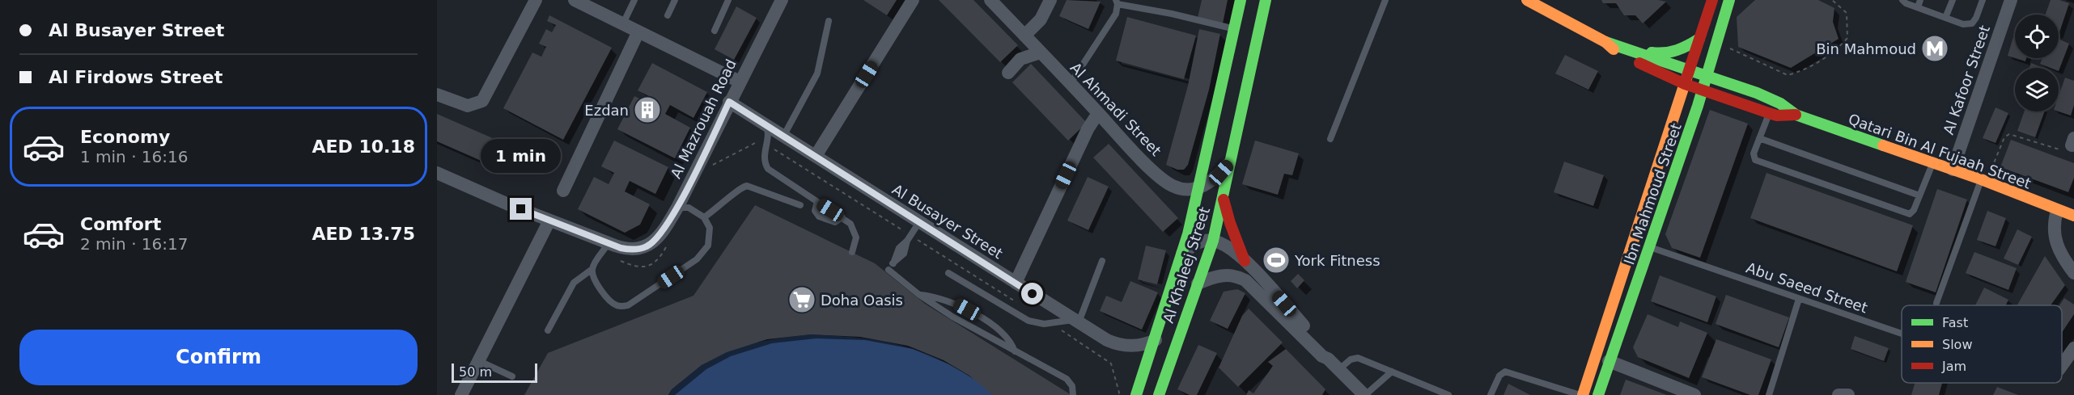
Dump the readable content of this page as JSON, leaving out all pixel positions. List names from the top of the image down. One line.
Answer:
{"streets":{"street":["Al Kafoor Street","Al Ahmadi Street","Al Mazrouah Road","Qatari Bin Al Fujaah Street","Ibn Mahmoud Street","Al Busayer Street","Al Khaleej Street"],"lane":["Abu Saeed Street"]},"crossings":[["Al Kafoor Street","Qatari Bin Al Fujaah Street"],["Al Ahmadi Street","Al Khaleej Street"],["Al Mazrouah Road","Al Busayer Street"],["Qatari Bin Al Fujaah Street","Ibn Mahmoud Street"],["Ibn Mahmoud Street","Abu Saeed Street"],["Al Busayer Street","Al Khaleej Street"]],"places":{"metro station":["Bin Mahmoud"],"building":["Ezdan"],"sports":["York Fitness"],"supermarket":["Doha Oasis"]},"legend":["Fast","Slow","Jam"],"scale_bar":"50 m","page":{"banner":["Al Busayer Street","Al Firdows Street"],"list":[{"name":"Economy","note":"1 min · 16:16","value":"AED 10.18"},{"name":"Comfort","note":"2 min · 16:17","value":"AED 13.75"}],"bubble":"1 min","buttons":"Confirm","scale":"50 m"}}
